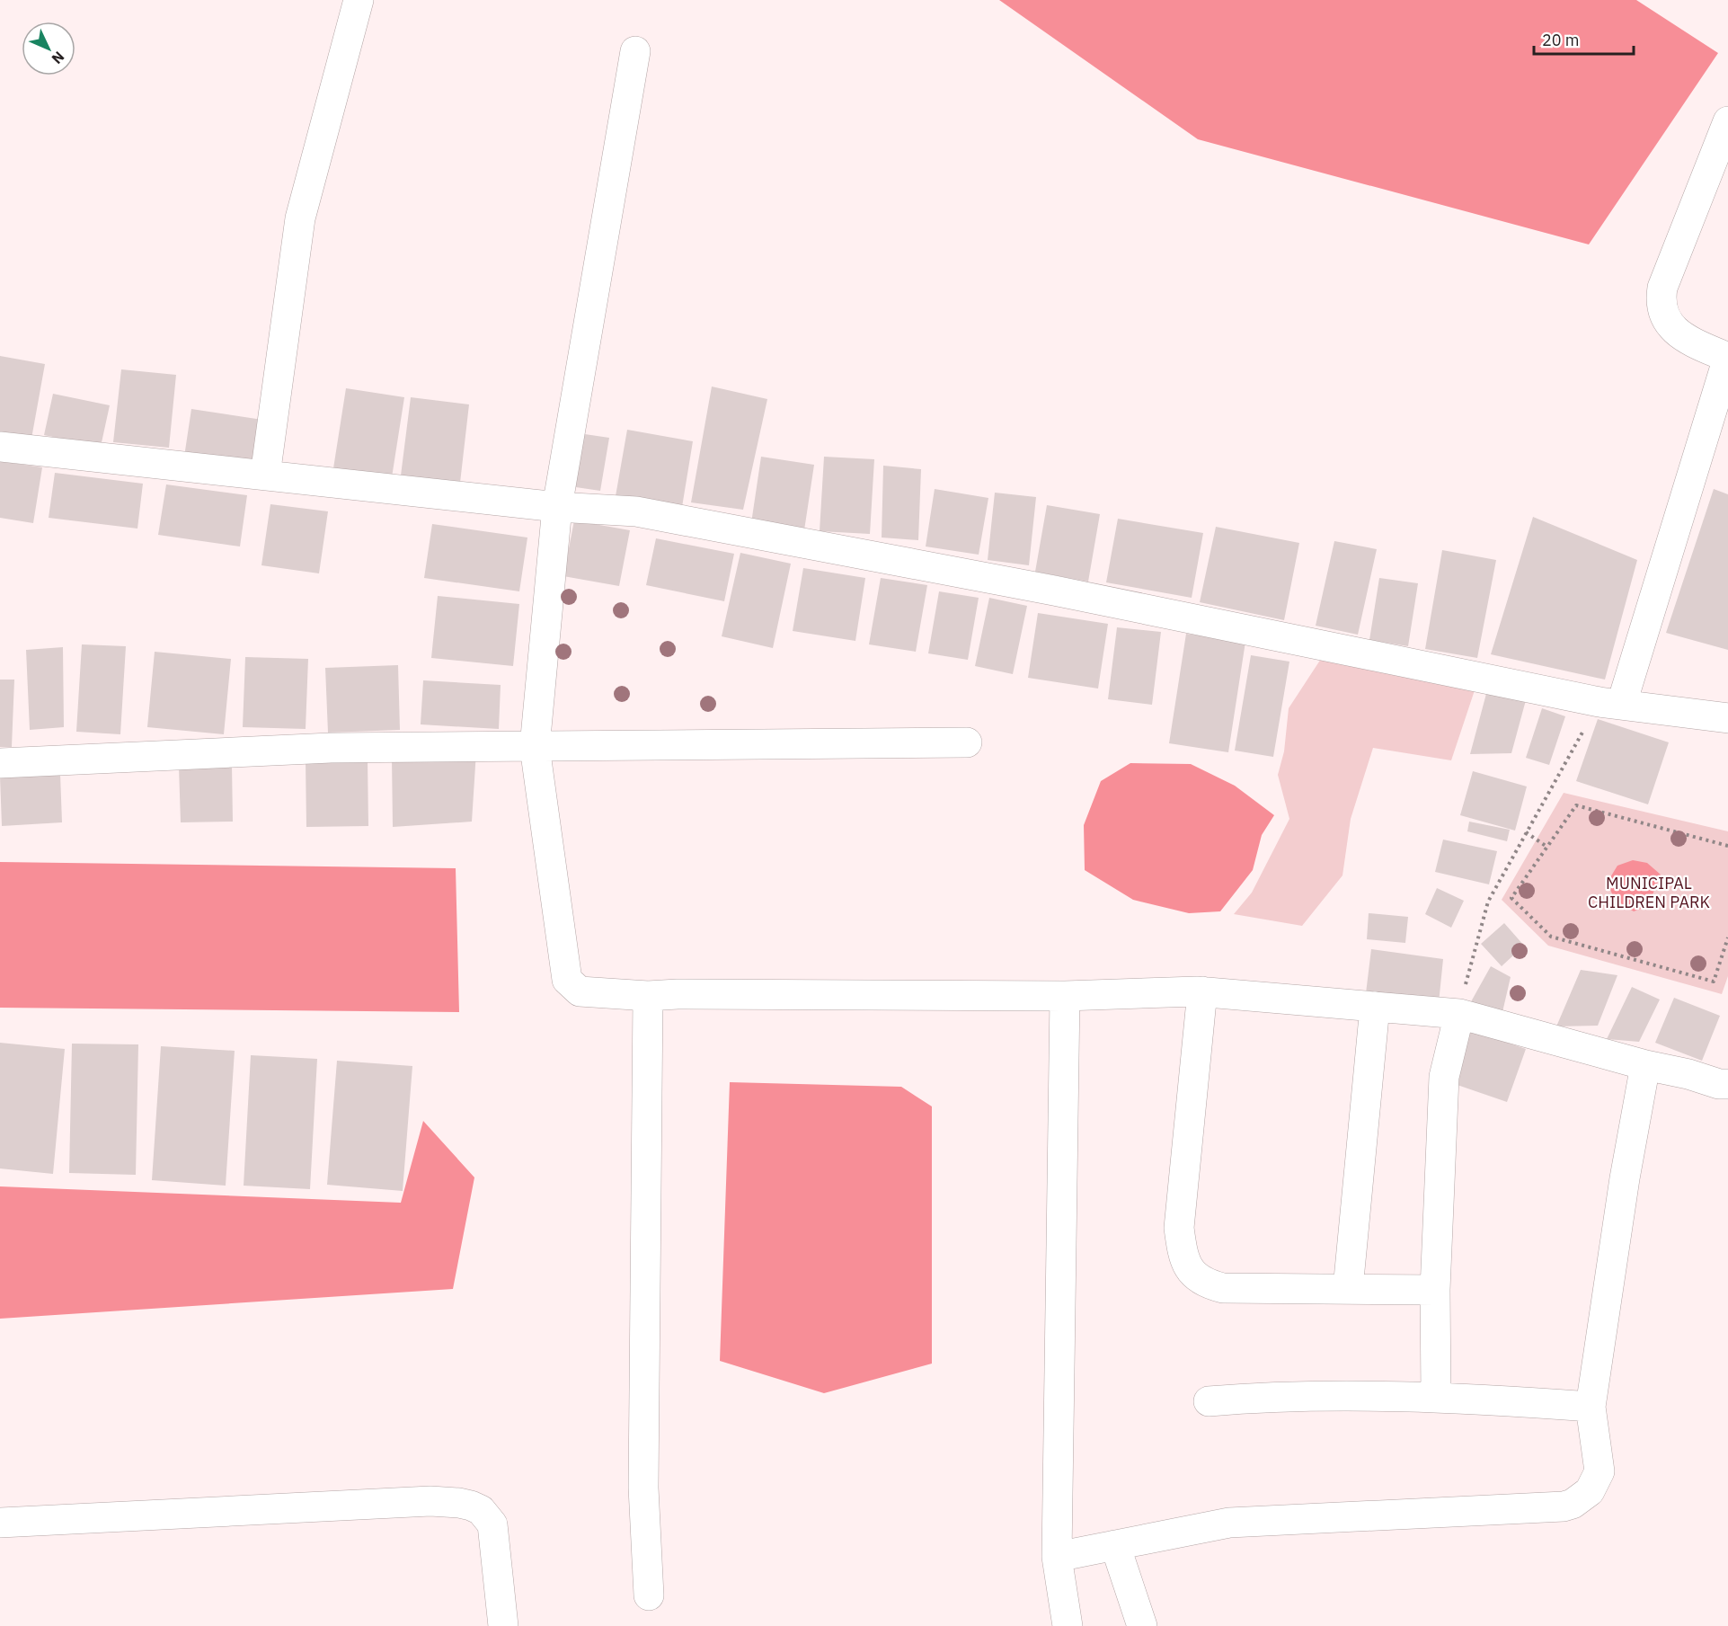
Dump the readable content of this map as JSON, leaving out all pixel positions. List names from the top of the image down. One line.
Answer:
{"parks":["MUNICIPAL CHILDREN PARK"],"scale_bar":"20 m","north":"bottom right"}
